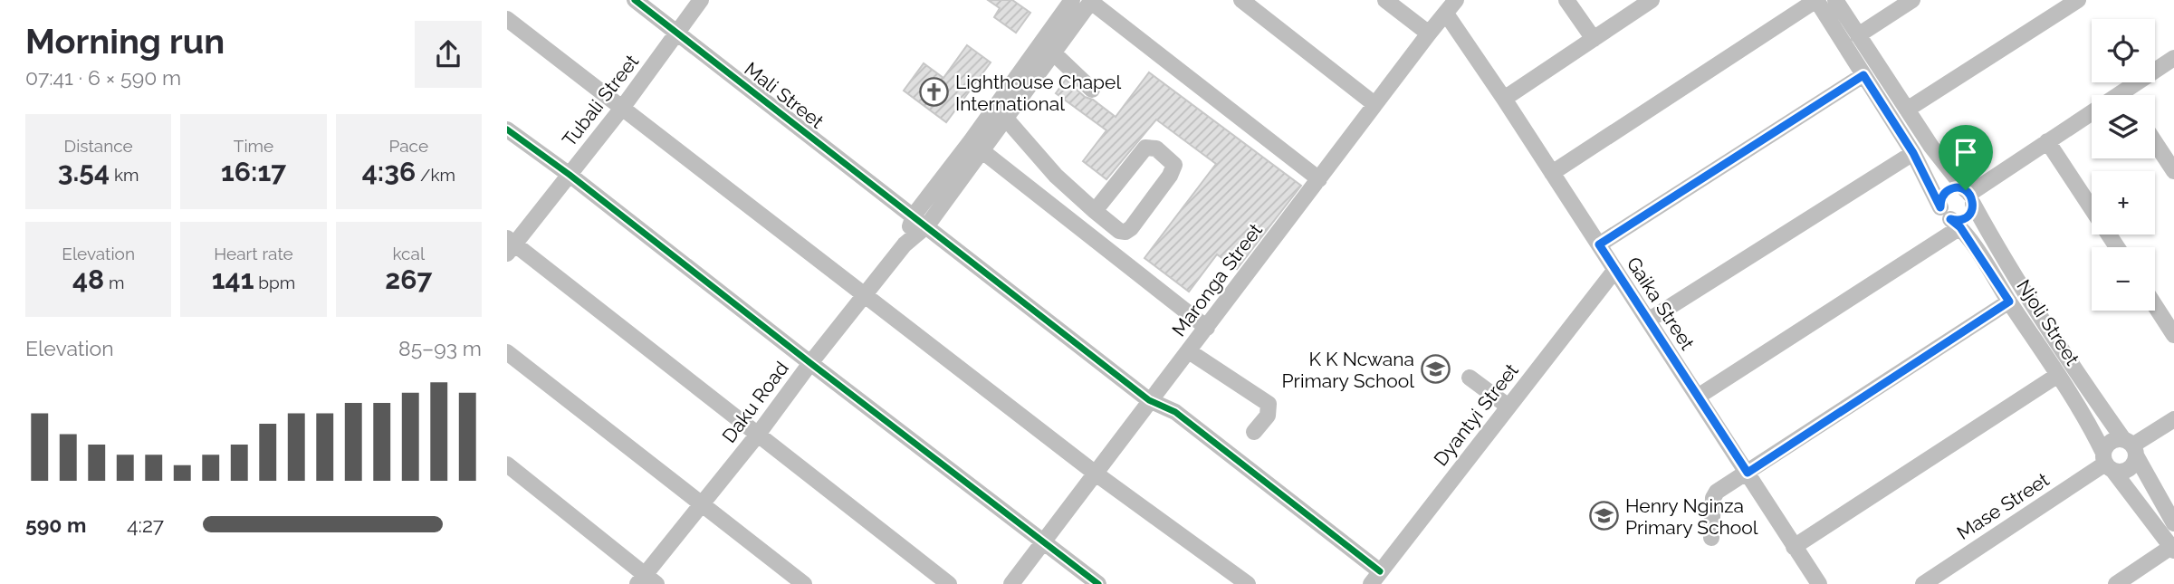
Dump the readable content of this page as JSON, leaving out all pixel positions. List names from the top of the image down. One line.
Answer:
{"streets":{"street":["Mali Street","Tubali Street","Maronga Street","Gaika Street","Njoli Street","Daku Road","Dyantyi Street","Mase Street"]},"crossings":[["Mali Street","Tubali Street"],["Mali Street","Maronga Street"],["Mali Street","Daku Road"],["Mali Street","Dyantyi Street"],["Maronga Street","Gaika Street"],["Gaika Street","Dyantyi Street"],["Njoli Street","Mase Street"]],"places":{"church":["Lighthouse Chapel International"],"school or university":["K K Ncwana Primary School","Henry Nginza Primary School"]},"page":{"heading":["Morning run","07:41 · 6 × 590 m"],"map_buttons":["+","−"],"stats":[["Distance","3.54 km"],["Time","16:17"],["Pace","4:36 /km"],["Elevation","48 m"],["Heart rate","141 bpm"],["kcal","267"]],"chart":["Elevation","85–93 m"],"list":[{"name":"590 m","note":"4:27"}]}}
